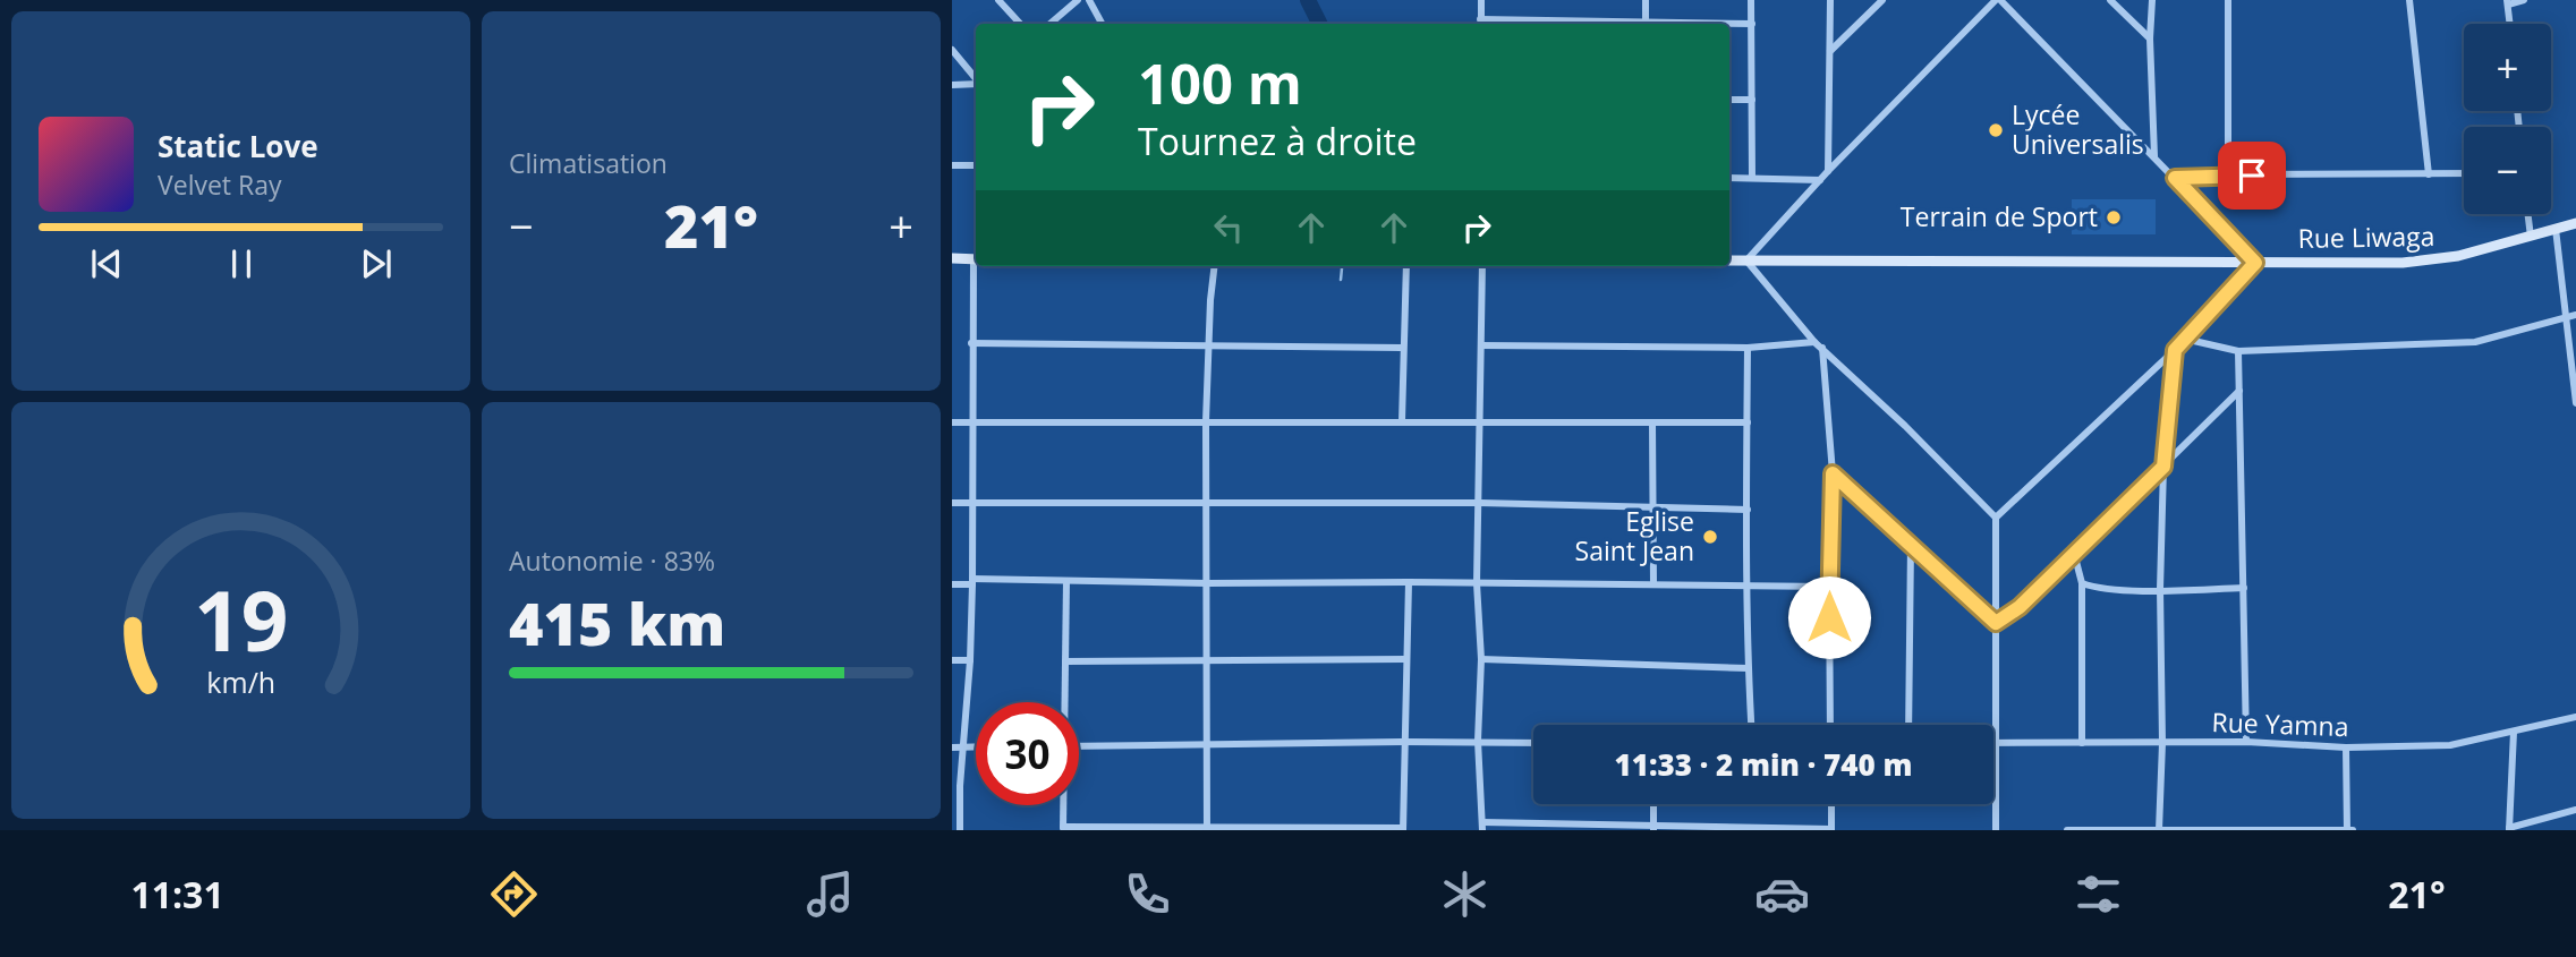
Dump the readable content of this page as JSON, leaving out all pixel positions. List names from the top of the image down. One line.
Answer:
{"streets":{"main road":["Rue Liwaga"],"street":["Rue Yamna"]},"places":["Lycée Universalis","Terrain de Sport","Eglise Saint Jean"],"page":{"tile":["Climatisation",["Autonomie · 83%","415 km"]],"map_buttons":["+","−"],"turn":["100 m","Tournez à droite"],"song":["Static Love","Velvet Ray"],"heat":["−","21°","+"],"limit":"30","trip":"11:33 · 2 min · 740 m","tabs":["11:31","21°"],"gauge":["19","km/h"]}}
